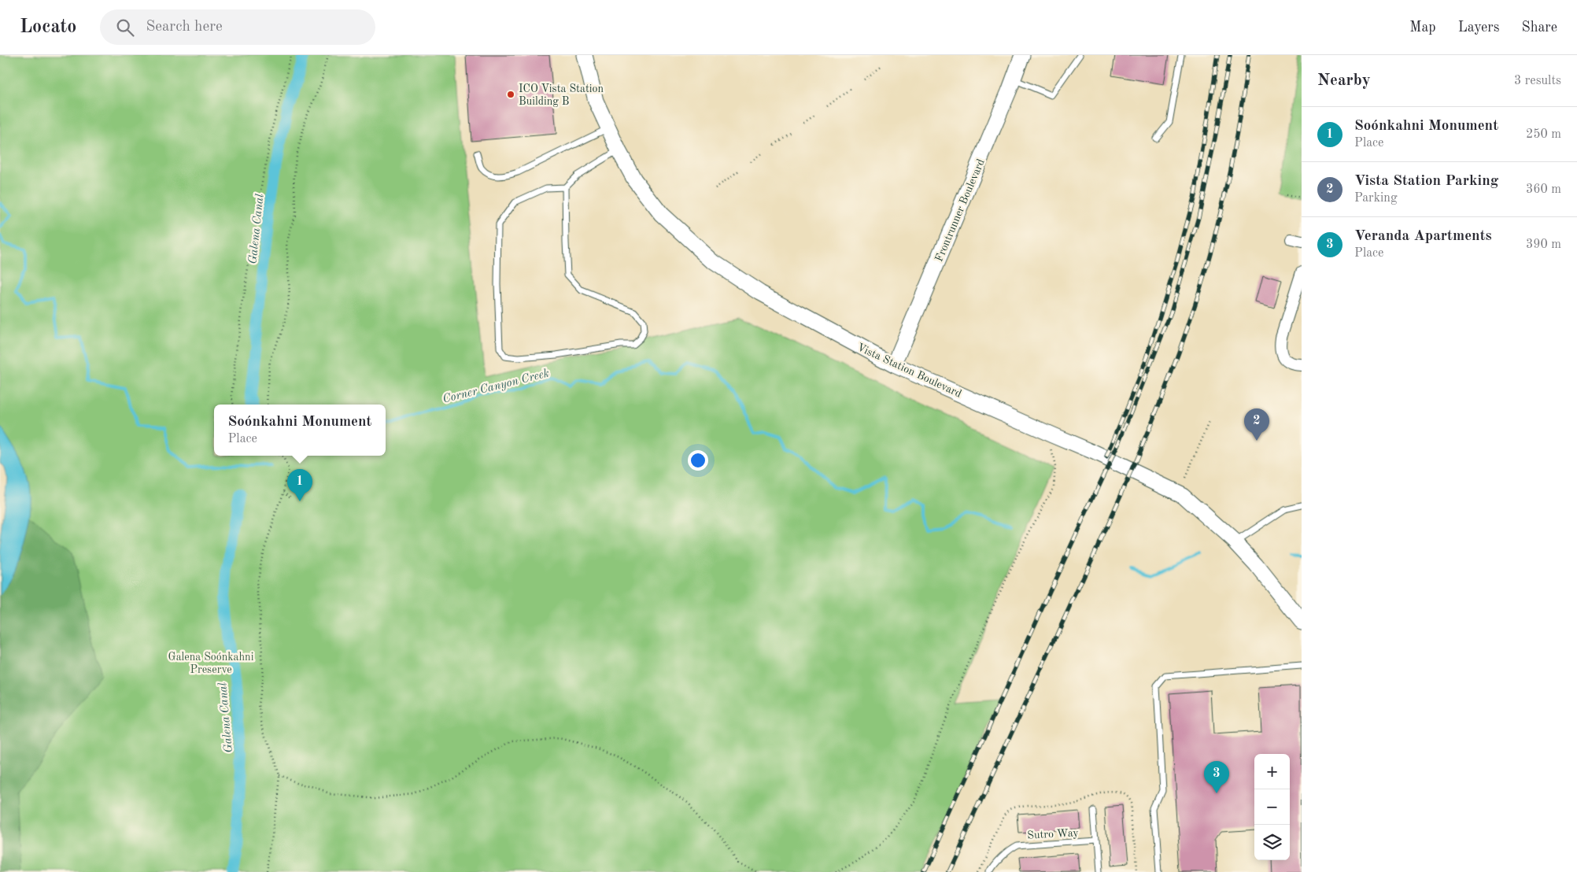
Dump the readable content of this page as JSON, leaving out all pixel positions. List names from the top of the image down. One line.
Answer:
{"streets":{"street":["Frontrunner Boulevard","Vista Station Boulevard"],"lane":["Sutro Way"]},"crossings":[["Frontrunner Boulevard","Vista Station Boulevard"]],"water":["Galena Canal","Corner Canyon Creek"],"parks":["Galena Soónkahni Preserve"],"places":["ICO Vista Station Building B"],"page":{"header":"Locato","search":"Search here","nav":["Map","Layers","Share"],"heading":["Nearby","3 results"],"list":[{"mark":"1","name":"Soónkahni Monument","note":"Place","value":"250 m"},{"mark":"2","name":"Vista Station Parking","note":"Parking","value":"360 m"},{"mark":"3","name":"Veranda Apartments","note":"Place","value":"390 m"}],"popup":["Soónkahni Monument","Place"],"pins":["2","1","3"],"map_buttons":["+","−"]}}
